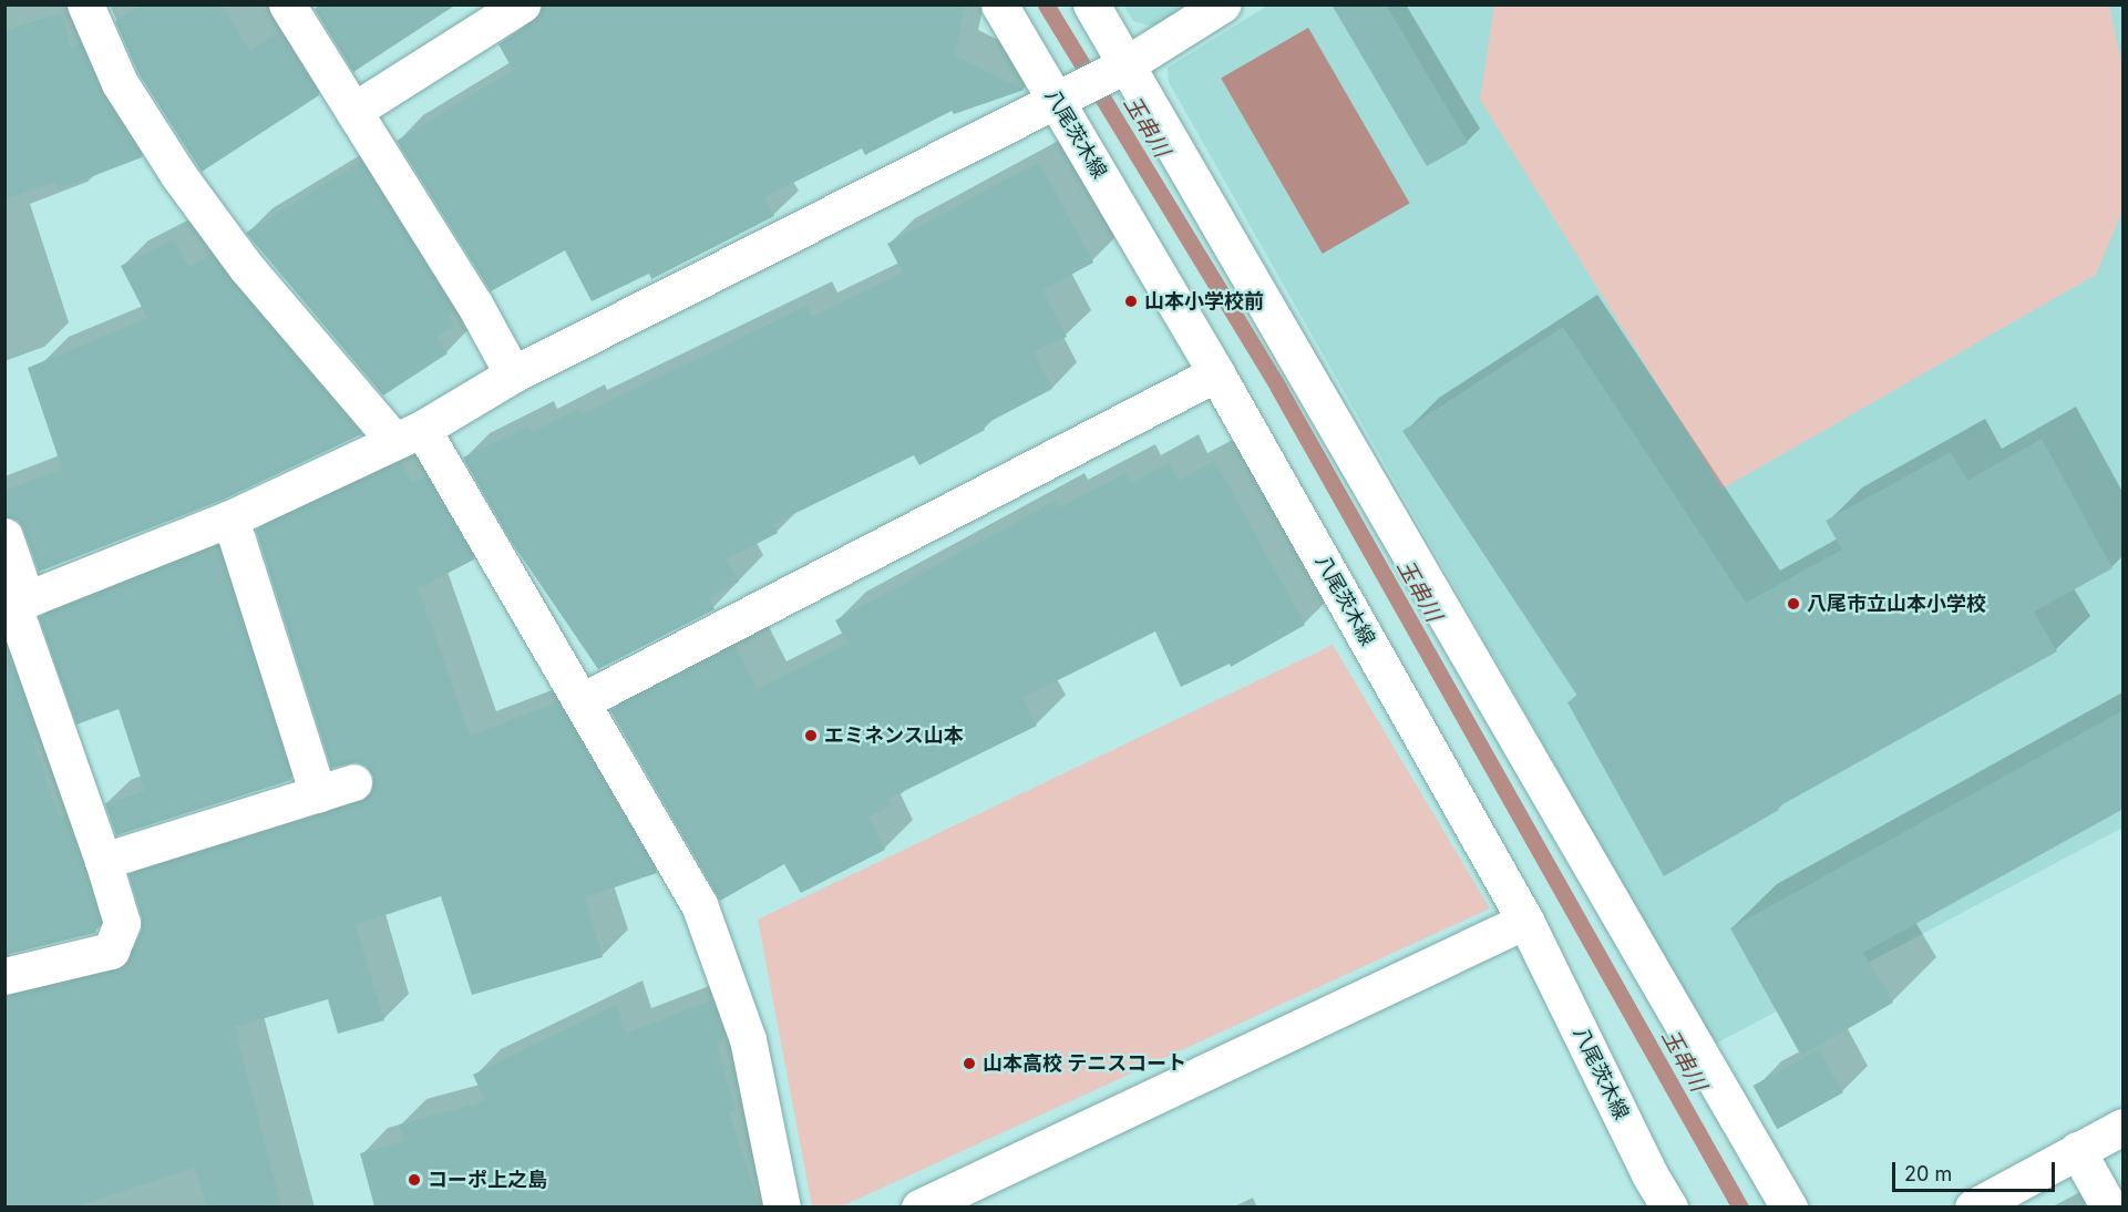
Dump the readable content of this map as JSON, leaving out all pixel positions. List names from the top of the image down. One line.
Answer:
{"streets":{"street":["八尾茨木線"]},"water":["玉串川"],"places":["山本小学校前","八尾市立山本小学校","エミネンス山本","山本高校 テニスコート","コーポ上之島"],"scale_bar":"20 m"}
